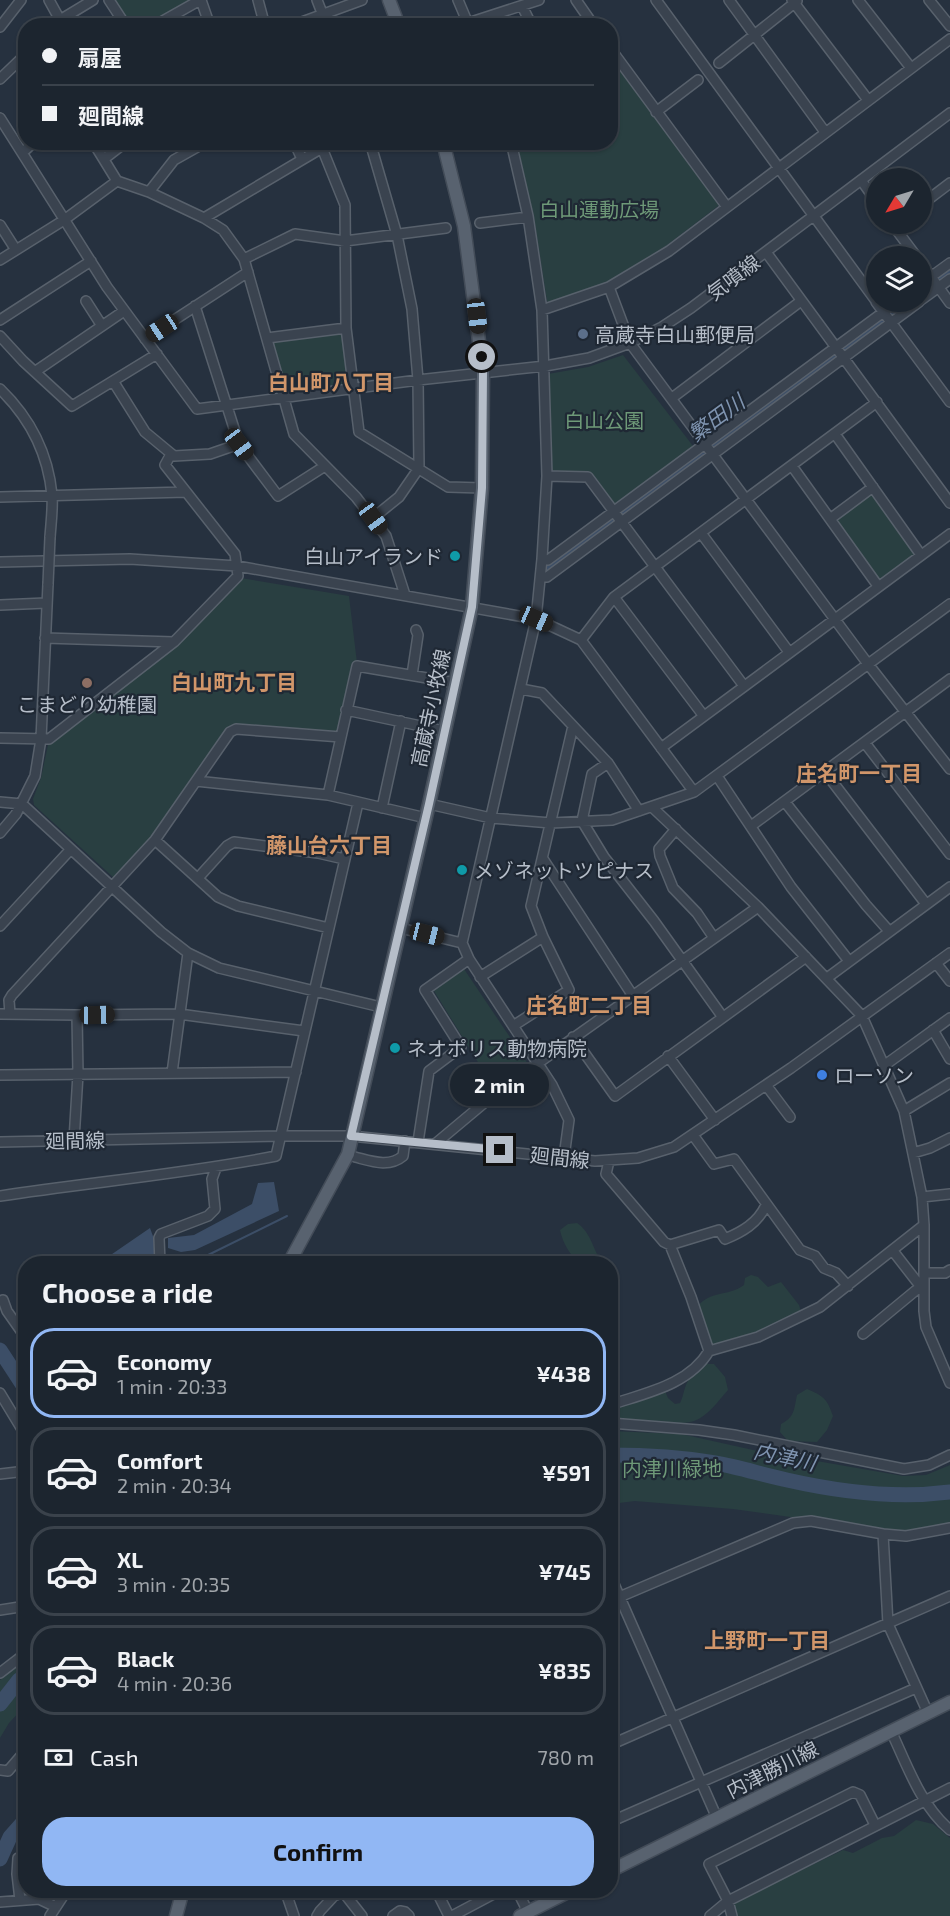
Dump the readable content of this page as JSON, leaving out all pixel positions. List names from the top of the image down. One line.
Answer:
{"streets":{"main road":["高蔵寺小牧線","内津勝川線"],"street":["気噴線","廻間線"]},"crossings":[["気噴線","高蔵寺小牧線"],["高蔵寺小牧線","廻間線"]],"districts":["白山町八丁目","白山町九丁目","庄名町一丁目","藤山台六丁目","庄名町二丁目","上野町一丁目"],"water":["繁田川","内津川"],"parks":["白山運動広場","白山公園","内津川緑地"],"places":["高蔵寺白山郵便局","白山アイランド","こまどり幼稚園","メゾネットツピナス","ネオポリス動物病院","ローソン"],"north":"bottom left","page":{"banner":["扇屋","廻間線"],"bubble":"2 min","heading":"Choose a ride","list":[{"name":"Economy","note":"1 min · 20:33","value":"¥438"},{"name":"Comfort","note":"2 min · 20:34","value":"¥591"},{"name":"XL","note":"3 min · 20:35","value":"¥745"},{"name":"Black","note":"4 min · 20:36","value":"¥835"}],"pay":["Cash","780 m"],"buttons":"Confirm"}}
